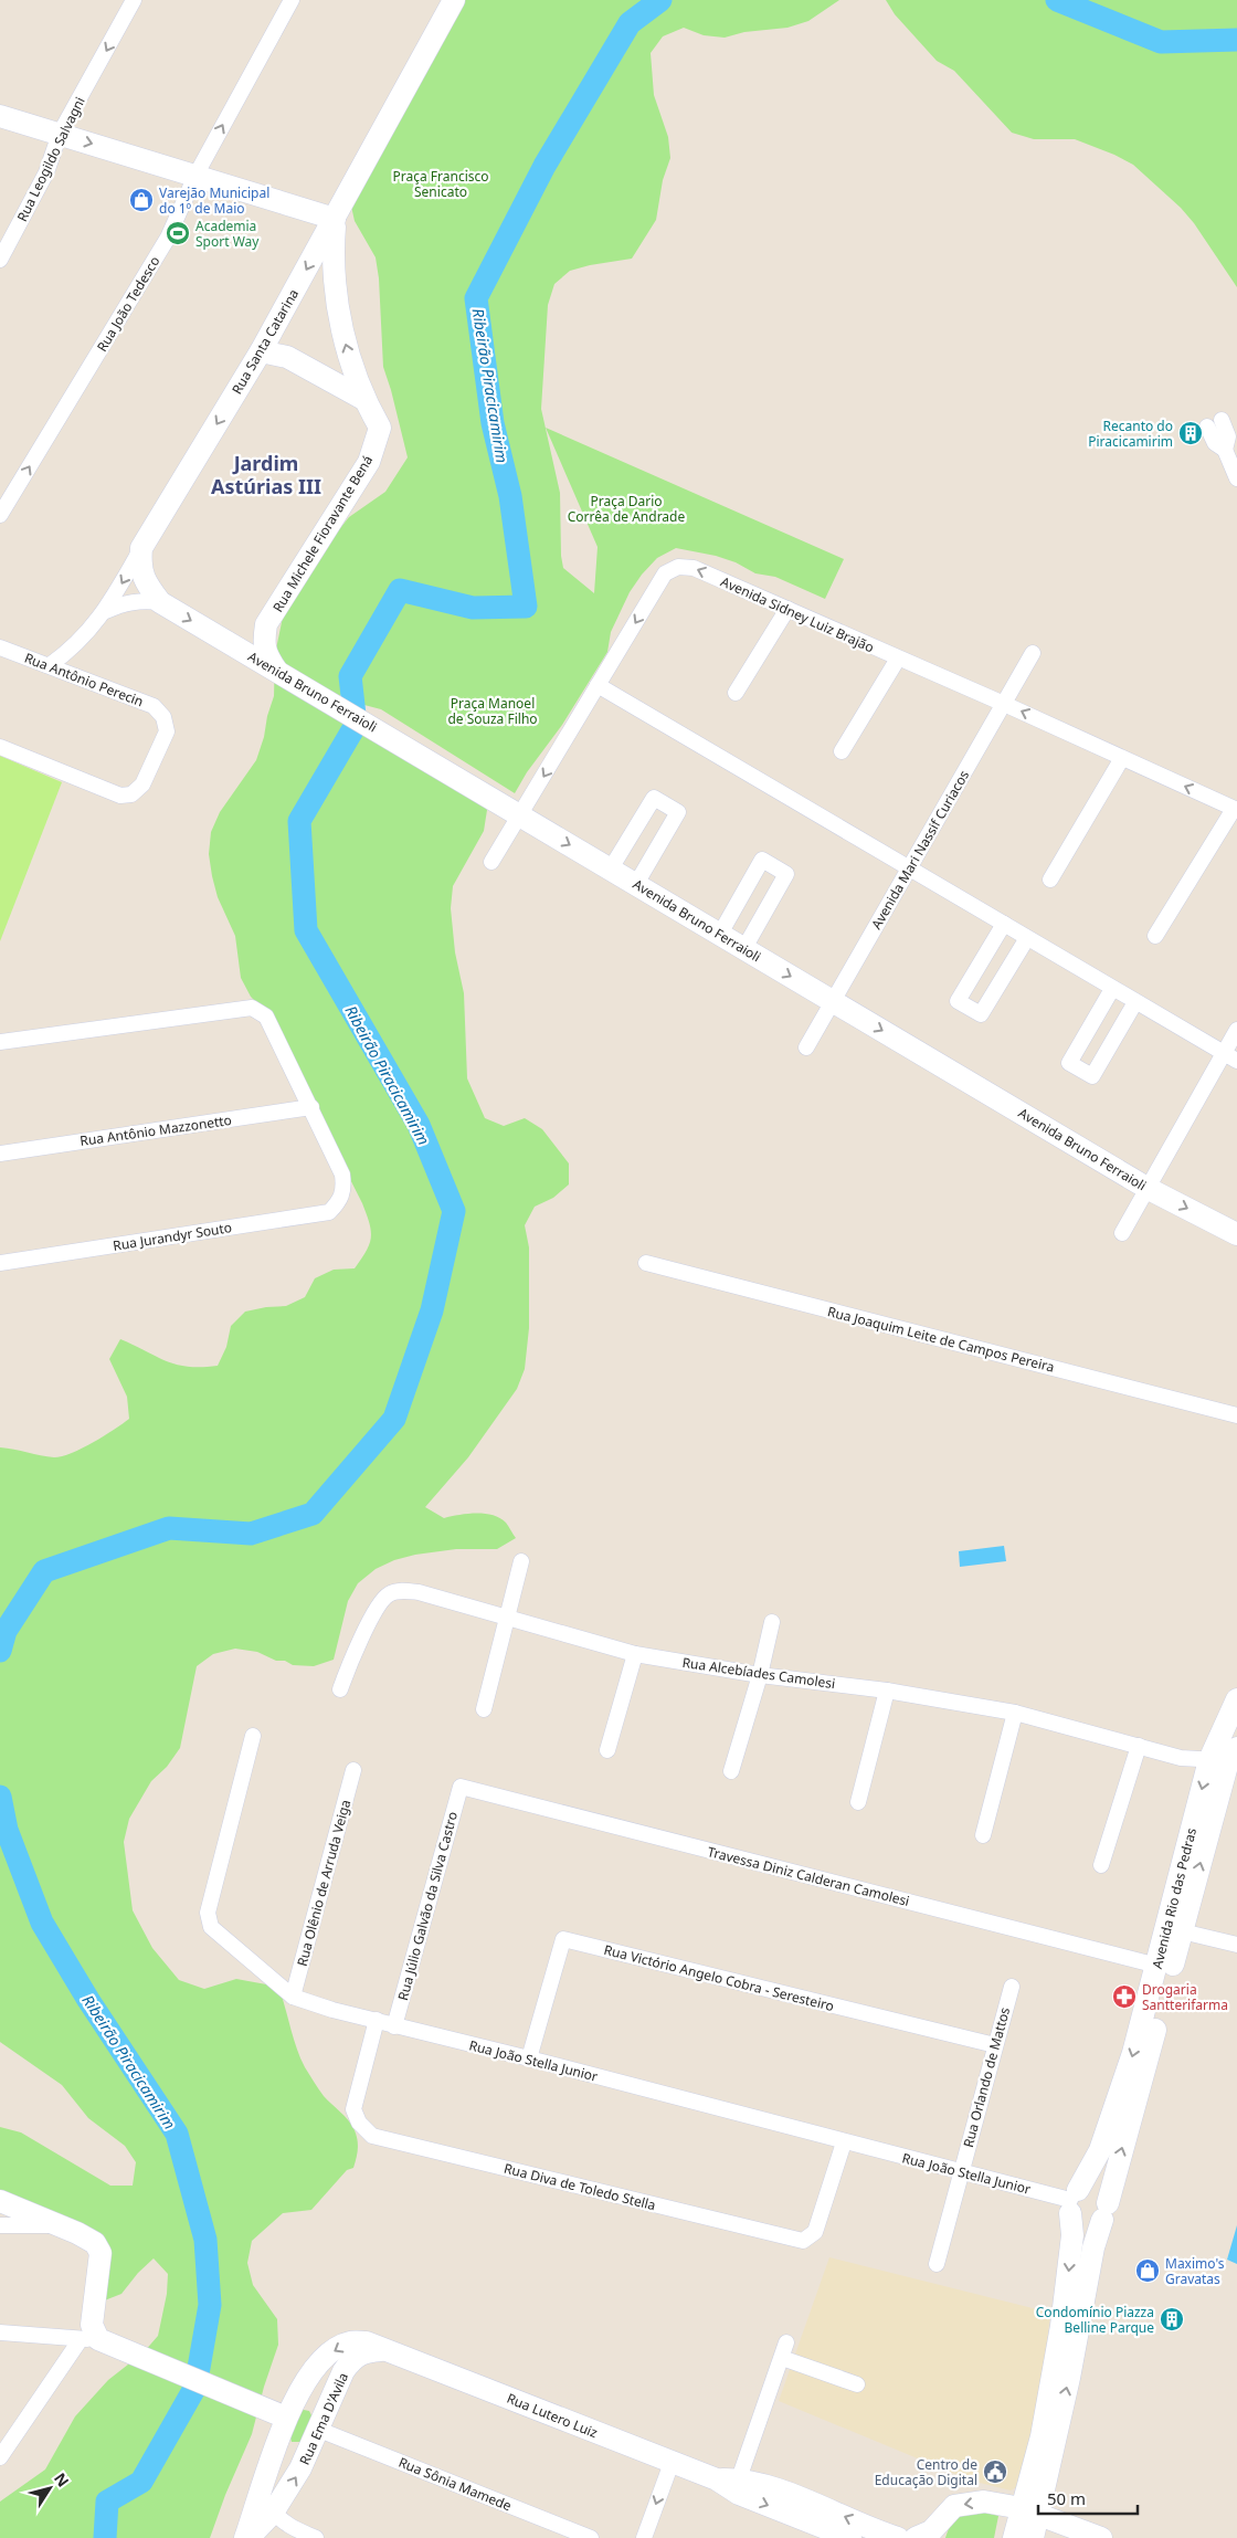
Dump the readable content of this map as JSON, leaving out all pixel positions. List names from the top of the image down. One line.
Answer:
{"streets":{"street":["Rua Leogildo Salvagni","Rua João Tedesco","Rua Santa Catarina","Rua Michele Fioravante Bená","Avenida Sidney Luiz Brajão","Rua Antônio Perecin","Avenida Bruno Ferraioli","Avenida Mari Nassif Curiacos","Rua Antônio Mazzonetto","Rua Jurandyr Souto","Rua Joaquim Leite de Campos Pereira","Rua Alcebíades Camolesi","Travessa Diniz Calderan Camolesi","Rua Olênio de Arruda Veiga","Avenida Rio das Pedras","Rua Júlio Galvão da Silva Castro","Rua Victório Angelo Cobra - Seresteiro","Rua João Stella Junior","Rua Orlando de Mattos","Rua Diva de Toledo Stella","Rua Lutero Luiz","Rua Ema D'Avila","Rua Sônia Mamede"]},"crossings":[["Rua Santa Catarina","Rua Michele Fioravante Bená"],["Rua Santa Catarina","Rua Antônio Perecin"],["Rua Santa Catarina","Avenida Bruno Ferraioli"],["Rua Michele Fioravante Bená","Avenida Bruno Ferraioli"],["Avenida Sidney Luiz Brajão","Avenida Bruno Ferraioli"],["Avenida Sidney Luiz Brajão","Avenida Mari Nassif Curiacos"],["Avenida Bruno Ferraioli","Avenida Mari Nassif Curiacos"],["Rua Antônio Mazzonetto","Rua Jurandyr Souto"],["Rua Alcebíades Camolesi","Avenida Rio das Pedras"],["Travessa Diniz Calderan Camolesi","Avenida Rio das Pedras"],["Travessa Diniz Calderan Camolesi","Rua Júlio Galvão da Silva Castro"],["Rua Olênio de Arruda Veiga","Rua João Stella Junior"],["Avenida Rio das Pedras","Rua João Stella Junior"],["Rua Júlio Galvão da Silva Castro","Rua João Stella Junior"],["Rua Victório Angelo Cobra - Seresteiro","Rua João Stella Junior"],["Rua Victório Angelo Cobra - Seresteiro","Rua Orlando de Mattos"],["Rua João Stella Junior","Rua Orlando de Mattos"],["Rua João Stella Junior","Rua Diva de Toledo Stella"],["Rua Lutero Luiz","Rua Ema D'Avila"],["Rua Ema D'Avila","Rua Sônia Mamede"]],"one_way":["Rua Leogildo Salvagni","Rua João Tedesco","Rua Santa Catarina"],"districts":["Jardim Astúrias III"],"water":["Ribeirão Piracicamirim"],"parks":["Praça Francisco Senicato","Praça Dario Corrêa de Andrade","Praça Manoel de Souza Filho"],"places":{"shop":["Varejão Municipal do 1º de Maio","Maximo's Gravatas"],"sports":["Academia Sport Way"],"building":["Recanto do Piracicamirim","Condomínio Piazza Belline Parque"],"pharmacy":["Drogaria Santterifarma"],"public building":["Centro de Educação Digital"]},"scale_bar":"50 m","north":"top right"}
